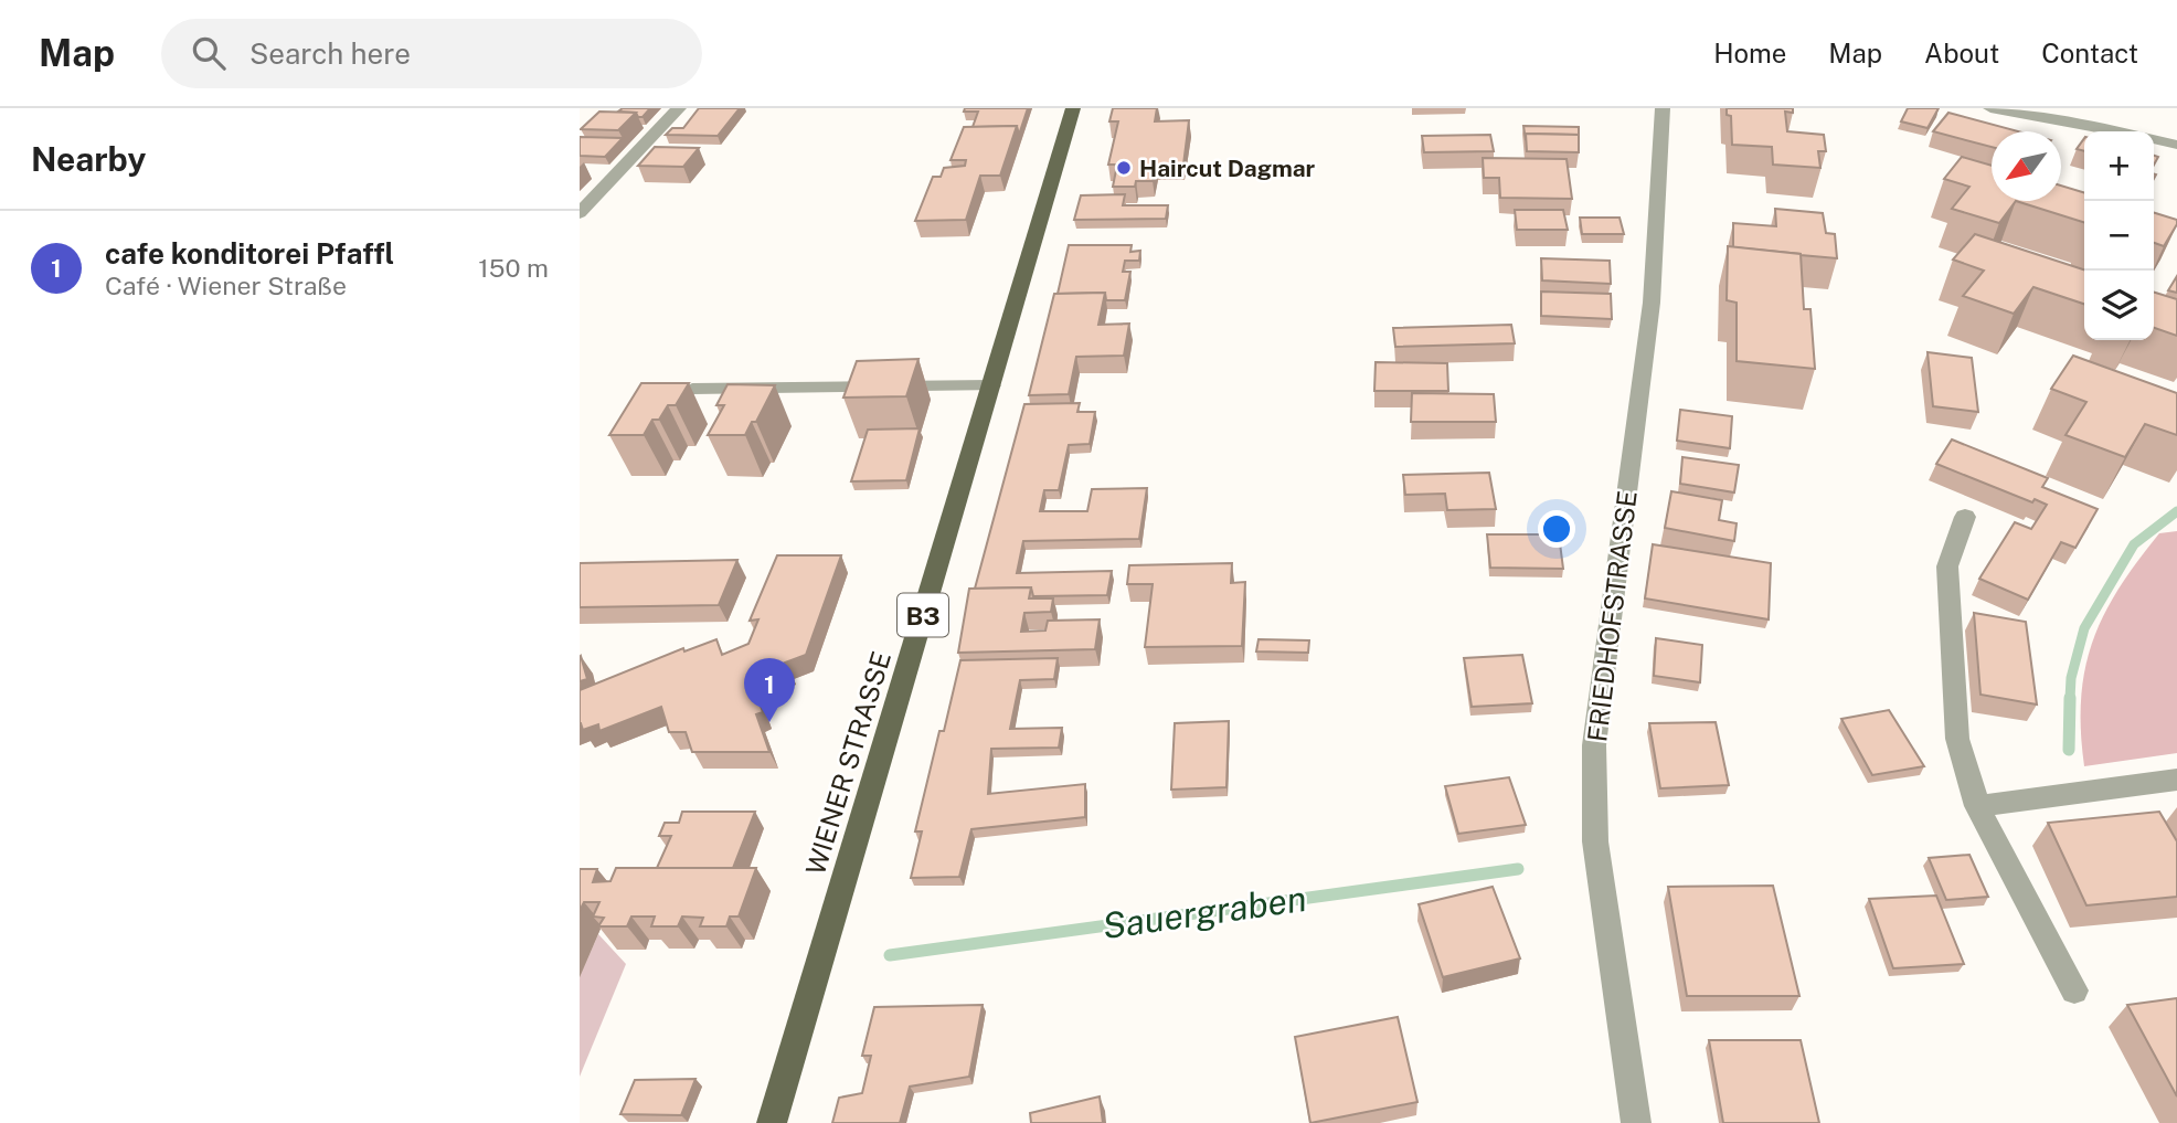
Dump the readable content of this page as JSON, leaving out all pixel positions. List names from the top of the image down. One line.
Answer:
{"streets":{"main road":["B3","WIENER STRASSE"],"street":["FRIEDHOFSTRASSE"]},"water":["Sauergraben"],"places":["Haircut Dagmar"],"north":"bottom left","page":{"header":"Map","search":"Search here","nav":["Home","Map","About","Contact"],"heading":"Nearby","map_buttons":["+","−"],"list":[{"mark":"1","name":"cafe konditorei Pfaffl","note":"Café · Wiener Straße","value":"150 m"}],"pins":"1"}}
